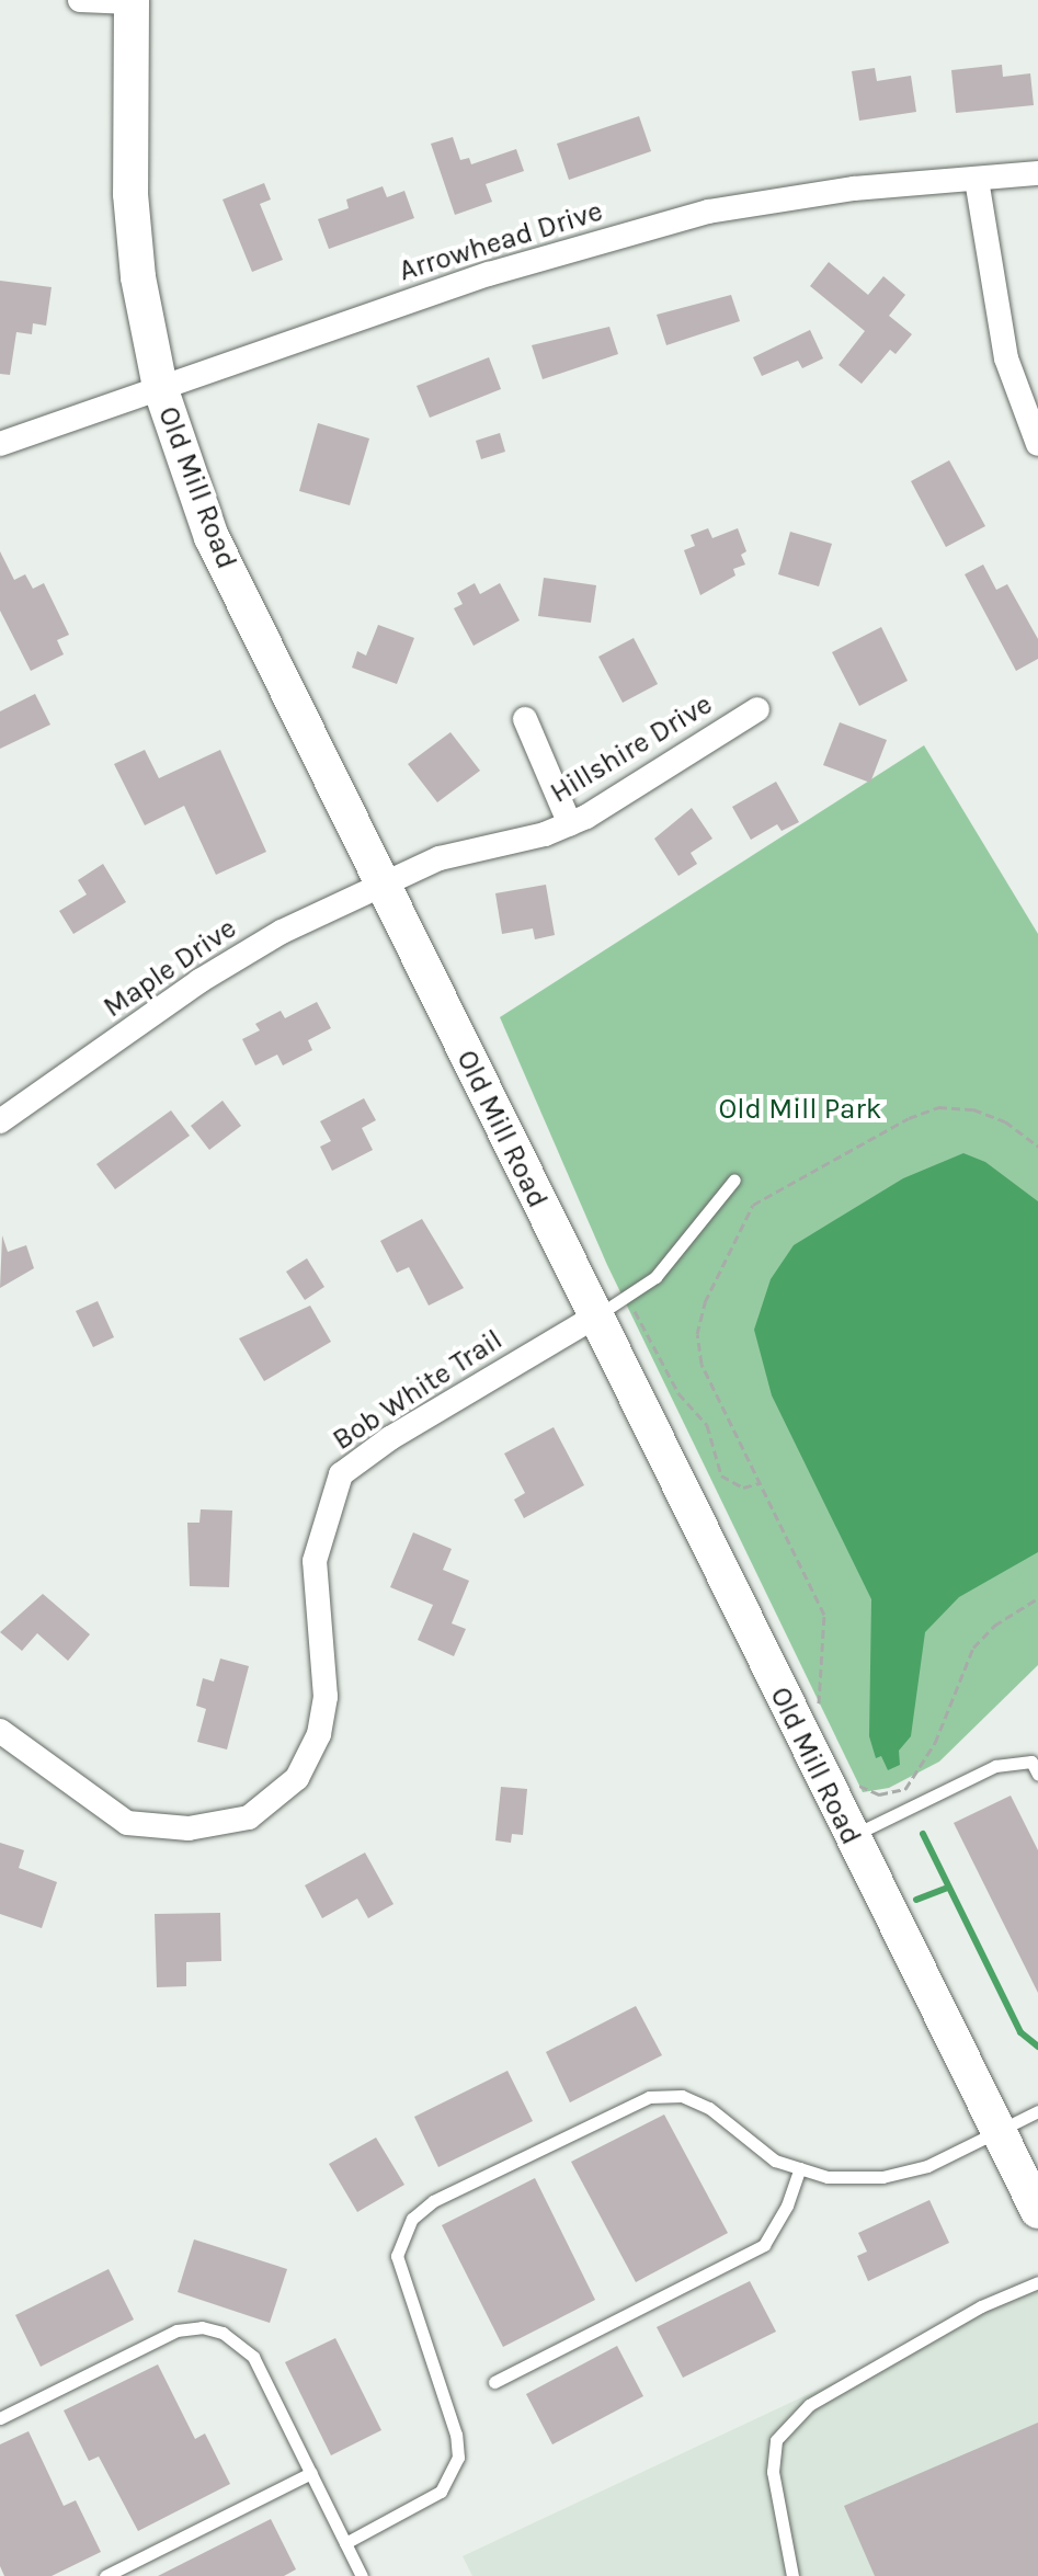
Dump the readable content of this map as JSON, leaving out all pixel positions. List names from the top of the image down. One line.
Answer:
{"streets":{"street":["Arrowhead Drive","Old Mill Road","Hillshire Drive","Maple Drive","Bob White Trail"]},"crossings":[["Arrowhead Drive","Old Mill Road"],["Old Mill Road","Hillshire Drive"],["Old Mill Road","Maple Drive"],["Old Mill Road","Bob White Trail"],["Hillshire Drive","Maple Drive"]],"parks":["Old Mill Park"]}
